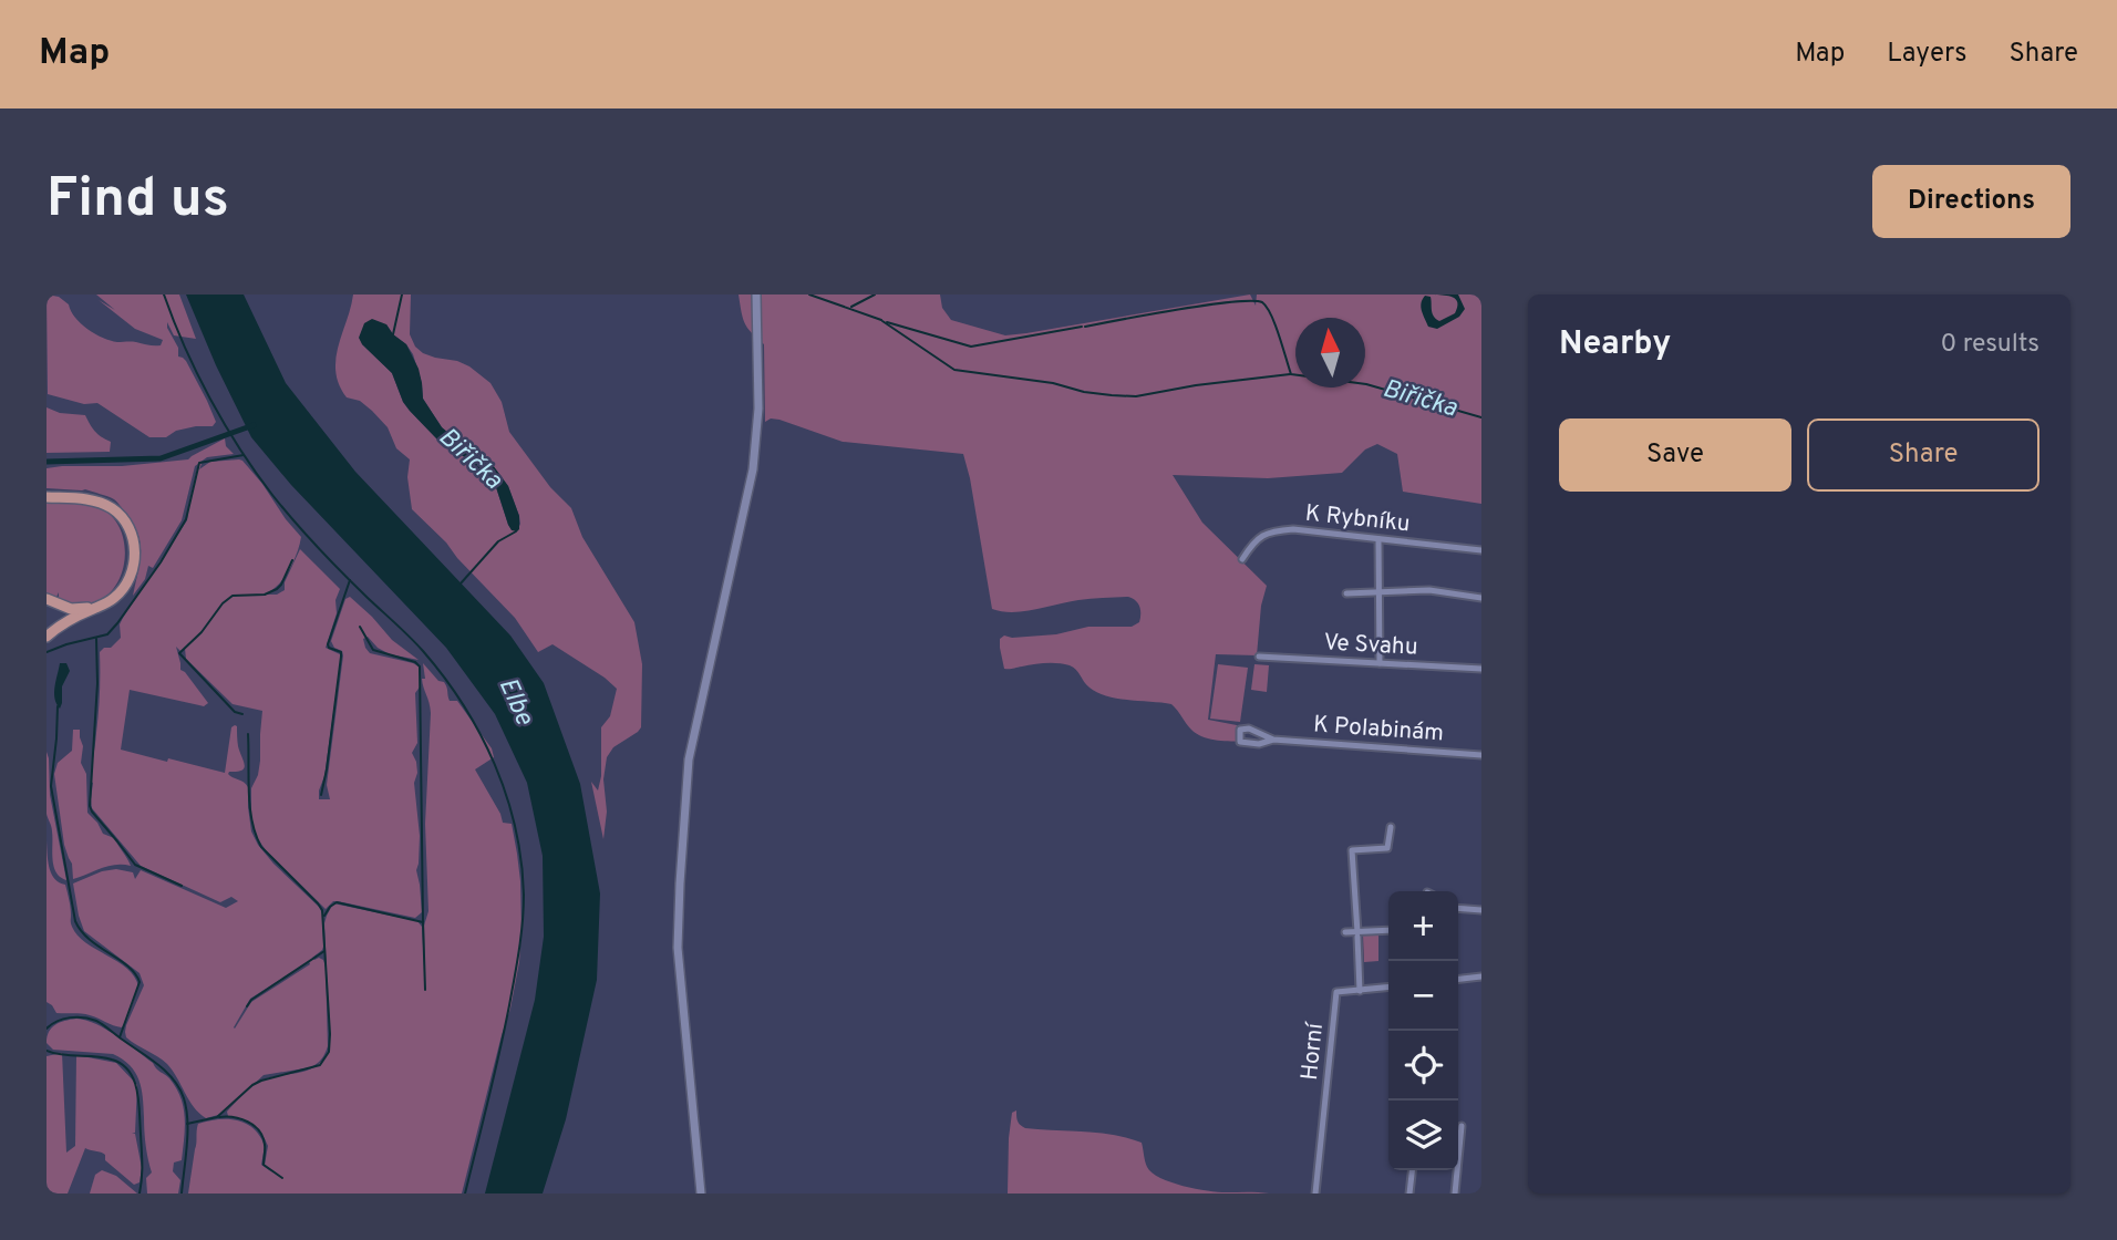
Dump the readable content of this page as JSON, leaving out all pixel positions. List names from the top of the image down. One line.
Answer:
{"streets":{"street":["K Rybníku","Ve Svahu","K Polabinám","Horní"]},"water":["Biřička","Elbe"],"north":"top","page":{"header":"Map","nav":["Map","Layers","Share"],"buttons":["Directions",["Save","Share"]],"title":"Find us","heading":["Nearby","0 results"],"map_buttons":["+","−"]}}
